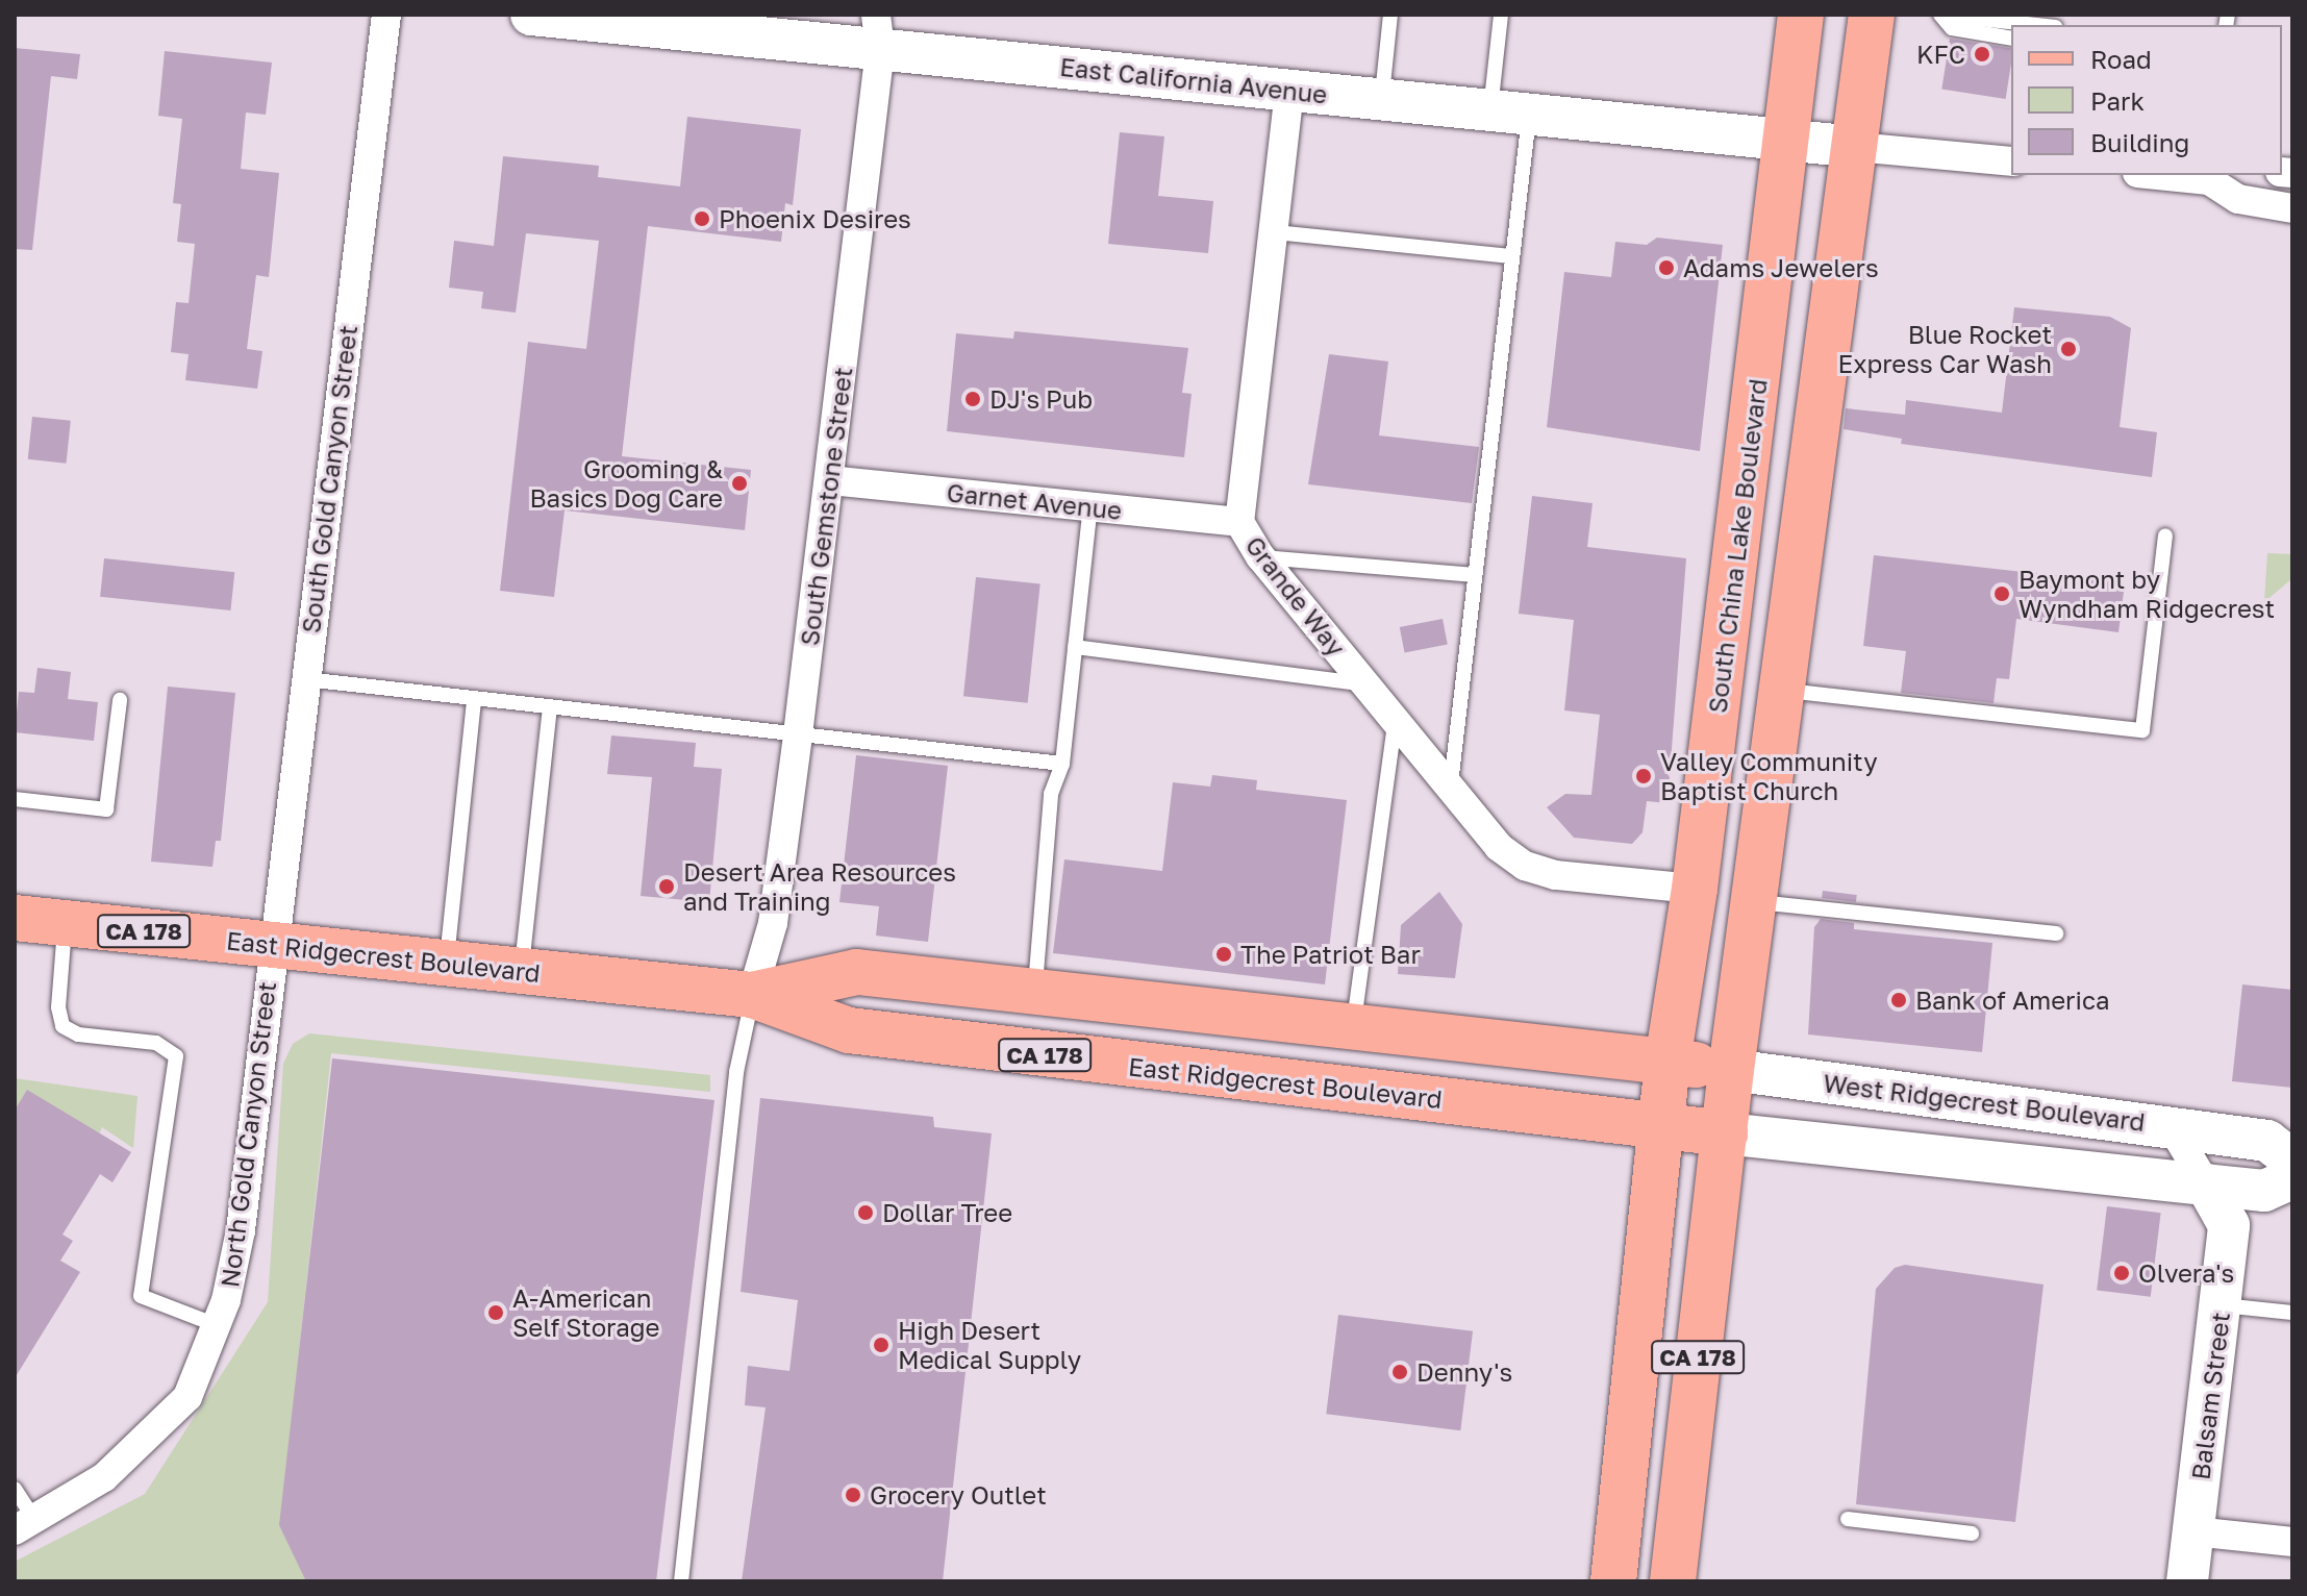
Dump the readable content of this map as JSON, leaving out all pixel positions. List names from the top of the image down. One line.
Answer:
{"streets":{"main road":["South China Lake Boulevard","CA 178","East Ridgecrest Boulevard","West Ridgecrest Boulevard"],"street":["East California Avenue","South Gold Canyon Street","Garnet Avenue","South Gemstone Street","Grande Way","North Gold Canyon Street","Balsam Street"]},"crossings":[["East California Avenue","South Gemstone Street"],["East California Avenue","South China Lake Boulevard"],["East California Avenue","Grande Way"],["South Gold Canyon Street","East Ridgecrest Boulevard"],["South Gold Canyon Street","North Gold Canyon Street"],["Garnet Avenue","South Gemstone Street"],["Garnet Avenue","Grande Way"],["South Gemstone Street","East Ridgecrest Boulevard"],["South China Lake Boulevard","Grande Way"],["South China Lake Boulevard","CA 178"],["South China Lake Boulevard","East Ridgecrest Boulevard"],["South China Lake Boulevard","West Ridgecrest Boulevard"],["CA 178","East Ridgecrest Boulevard"],["East Ridgecrest Boulevard","West Ridgecrest Boulevard"],["East Ridgecrest Boulevard","North Gold Canyon Street"],["West Ridgecrest Boulevard","Balsam Street"]],"places":["KFC","Phoenix Desires","Adams Jewelers","Blue Rocket Express Car Wash","DJ's Pub","Grooming & Basics Dog Care","Baymont by Wyndham Ridgecrest","Valley Community Baptist Church","Desert Area Resources and Training","The Patriot Bar","Bank of America","Dollar Tree","Olvera's","A-American Self Storage","High Desert Medical Supply","Denny's","Grocery Outlet"],"legend":["Road","Park","Building"]}
